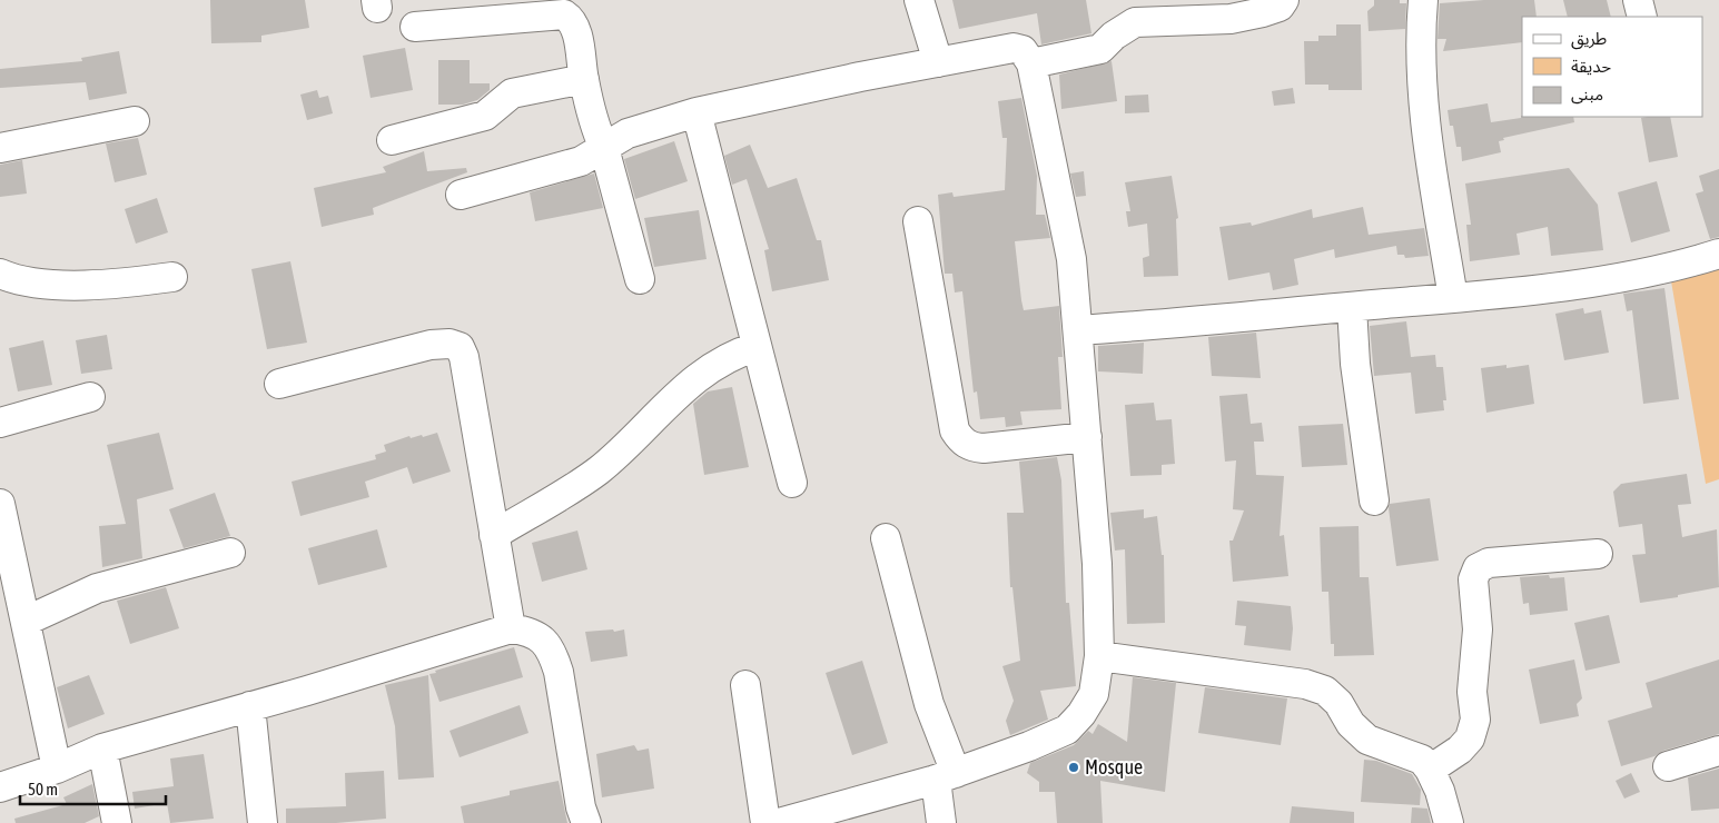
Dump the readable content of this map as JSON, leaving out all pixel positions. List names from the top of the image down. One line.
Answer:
{"places":["Mosque"],"legend":["طريق","حديقة","مبنى"],"scale_bar":"50 m"}
